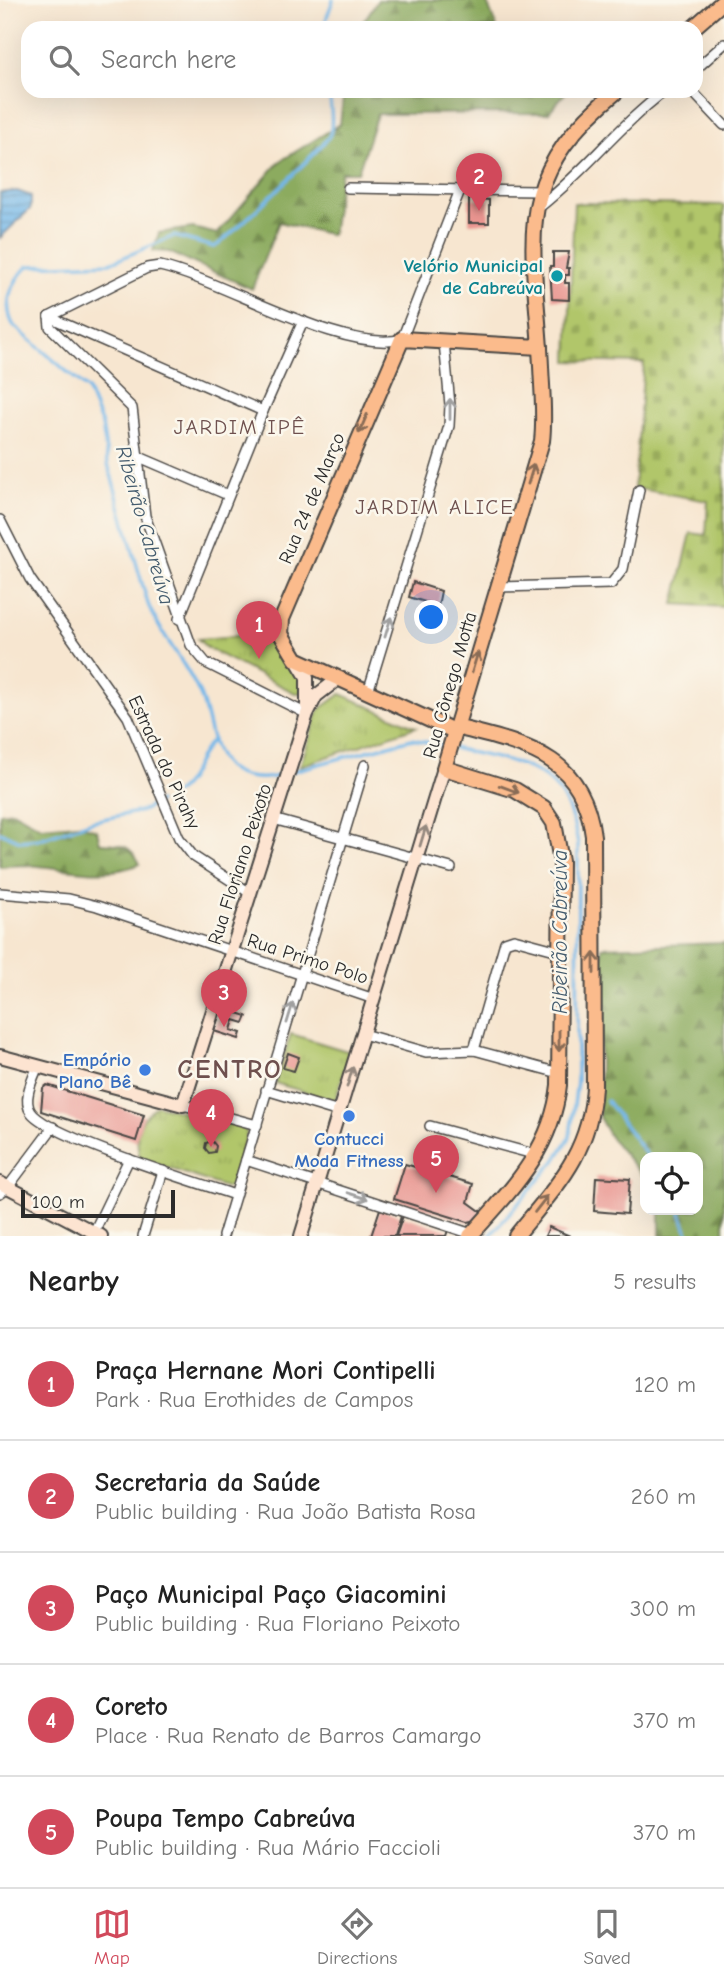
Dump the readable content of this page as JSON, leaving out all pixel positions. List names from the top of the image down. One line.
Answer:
{"streets":{"main road":["Rua 24 de Março","Rua Cônego Motta"],"street":["Estrada do Pirahy","Rua Floriano Peixoto","Rua Primo Polo"]},"crossings":[["Rua 24 de Março","Rua Cônego Motta"],["Rua Cônego Motta","Rua Primo Polo"],["Estrada do Pirahy","Rua Floriano Peixoto"],["Rua Floriano Peixoto","Rua Primo Polo"]],"one_way":["Rua Cônego Motta"],"districts":["JARDIM IPÊ","JARDIM ALICE","CENTRO"],"water":["Ribeirão Cabreúva"],"places":["Velório Municipal de Cabreúva","Empório Plano Bê","Contucci Moda Fitness"],"scale_bar":"100 m","page":{"search":"Search here","pins":["2","1","3","4","5"],"scale":"100 m","heading":["Nearby","5 results"],"list":[{"mark":"1","name":"Praça Hernane Mori Contipelli","note":"Park · Rua Erothides de Campos","value":"120 m"},{"mark":"2","name":"Secretaria da Saúde","note":"Public building · Rua João Batista Rosa","value":"260 m"},{"mark":"3","name":"Paço Municipal Paço Giacomini","note":"Public building · Rua Floriano Peixoto","value":"300 m"},{"mark":"4","name":"Coreto","note":"Place · Rua Renato de Barros Camargo","value":"370 m"},{"mark":"5","name":"Poupa Tempo Cabreúva","note":"Public building · Rua Mário Faccioli","value":"370 m"}],"nav":["Map","Directions","Saved"]}}
